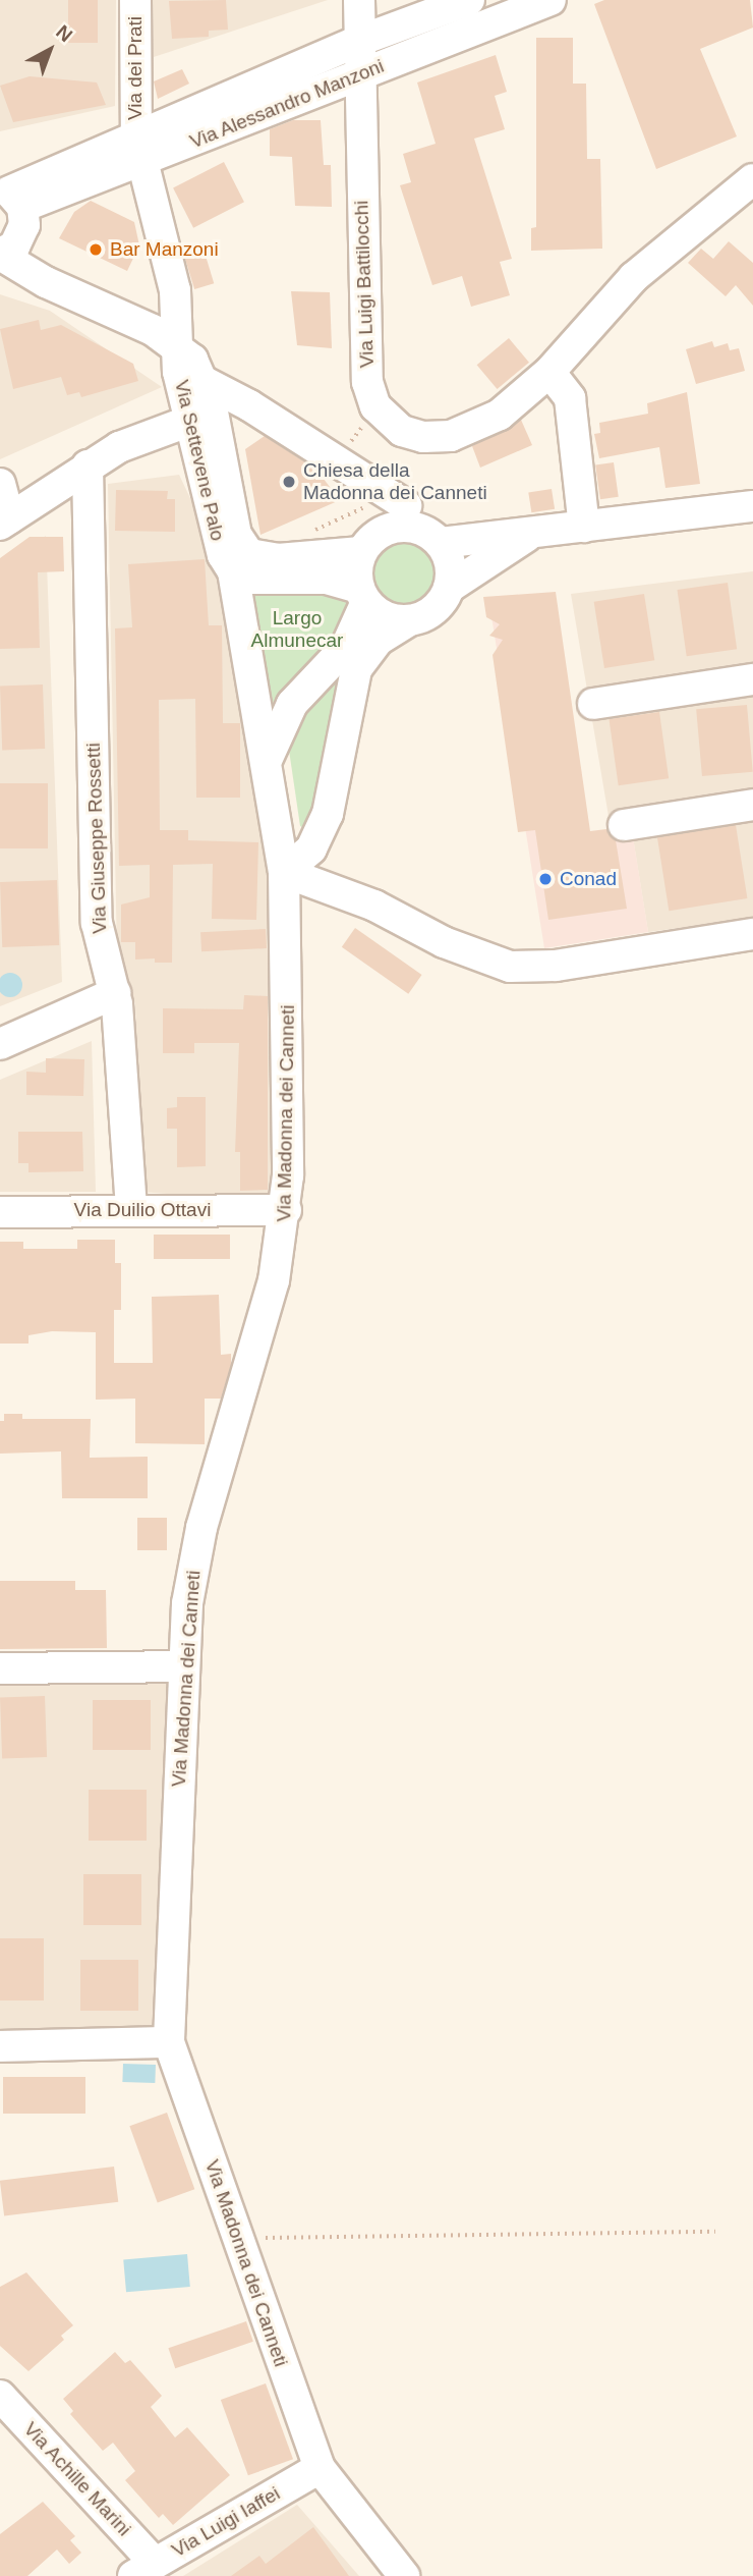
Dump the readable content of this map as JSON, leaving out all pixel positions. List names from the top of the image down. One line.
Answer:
{"streets":{"street":["Via dei Prati","Via Alessandro Manzoni","Via Luigi Battilocchi","Via Settevene Palo","Via Giuseppe Rossetti","Via Madonna dei Canneti","Via Duilio Ottavi","Via Achille Marini","Via Luigi Iaffei"]},"crossings":[["Via dei Prati","Via Alessandro Manzoni"],["Via dei Prati","Via Settevene Palo"],["Via Alessandro Manzoni","Via Luigi Battilocchi"],["Via Settevene Palo","Via Madonna dei Canneti"],["Via Giuseppe Rossetti","Via Duilio Ottavi"],["Via Madonna dei Canneti","Via Duilio Ottavi"],["Via Madonna dei Canneti","Via Luigi Iaffei"],["Via Achille Marini","Via Luigi Iaffei"]],"parks":["Largo Almunecar"],"places":["Bar Manzoni","Chiesa della Madonna dei Canneti","Conad"],"north":"top right"}
